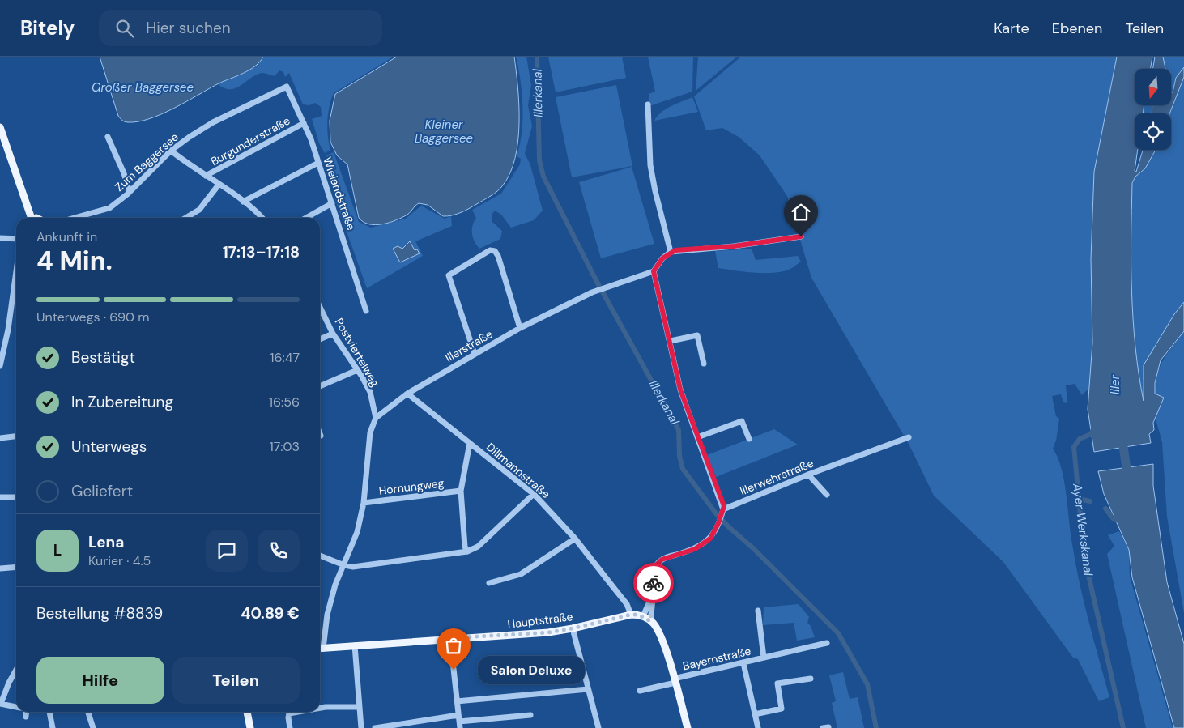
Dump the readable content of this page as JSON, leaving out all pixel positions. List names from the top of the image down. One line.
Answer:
{"streets":{"main road":["Hauptstraße"],"street":["Burgunderstraße","Zum Baggersee","Wielandstraße","Illerstraße","Postviertelweg","Dillmannstraße","Illerwehrstraße","Hornungweg","Bayernstraße"]},"crossings":[["Burgunderstraße","Wielandstraße"],["Zum Baggersee","Wielandstraße"],["Illerstraße","Postviertelweg"],["Illerstraße","Dillmannstraße"],["Dillmannstraße","Hauptstraße"],["Hauptstraße","Bayernstraße"]],"water":["Großer Baggersee","Illerkanal","Kleiner Baggersee","Iller","Ayer Werkskanal"],"places":["Salon Deluxe"],"north":"bottom","page":{"header":"Bitely","search":"Hier suchen","nav":["Karte","Ebenen","Teilen"],"heading":["4 Min.","Ankunft in","17:13–17:18"],"panel":["Lena","Kurier · 4.5","Bestellung #8839","40.89 €"],"bar":"Unterwegs · 690 m","list":[["Bestätigt","16:47"],["In Zubereitung","16:56"],["Unterwegs","17:03"],"Geliefert"],"round":"L","buttons":["Hilfe","Teilen"],"bubble":"Salon Deluxe"}}
